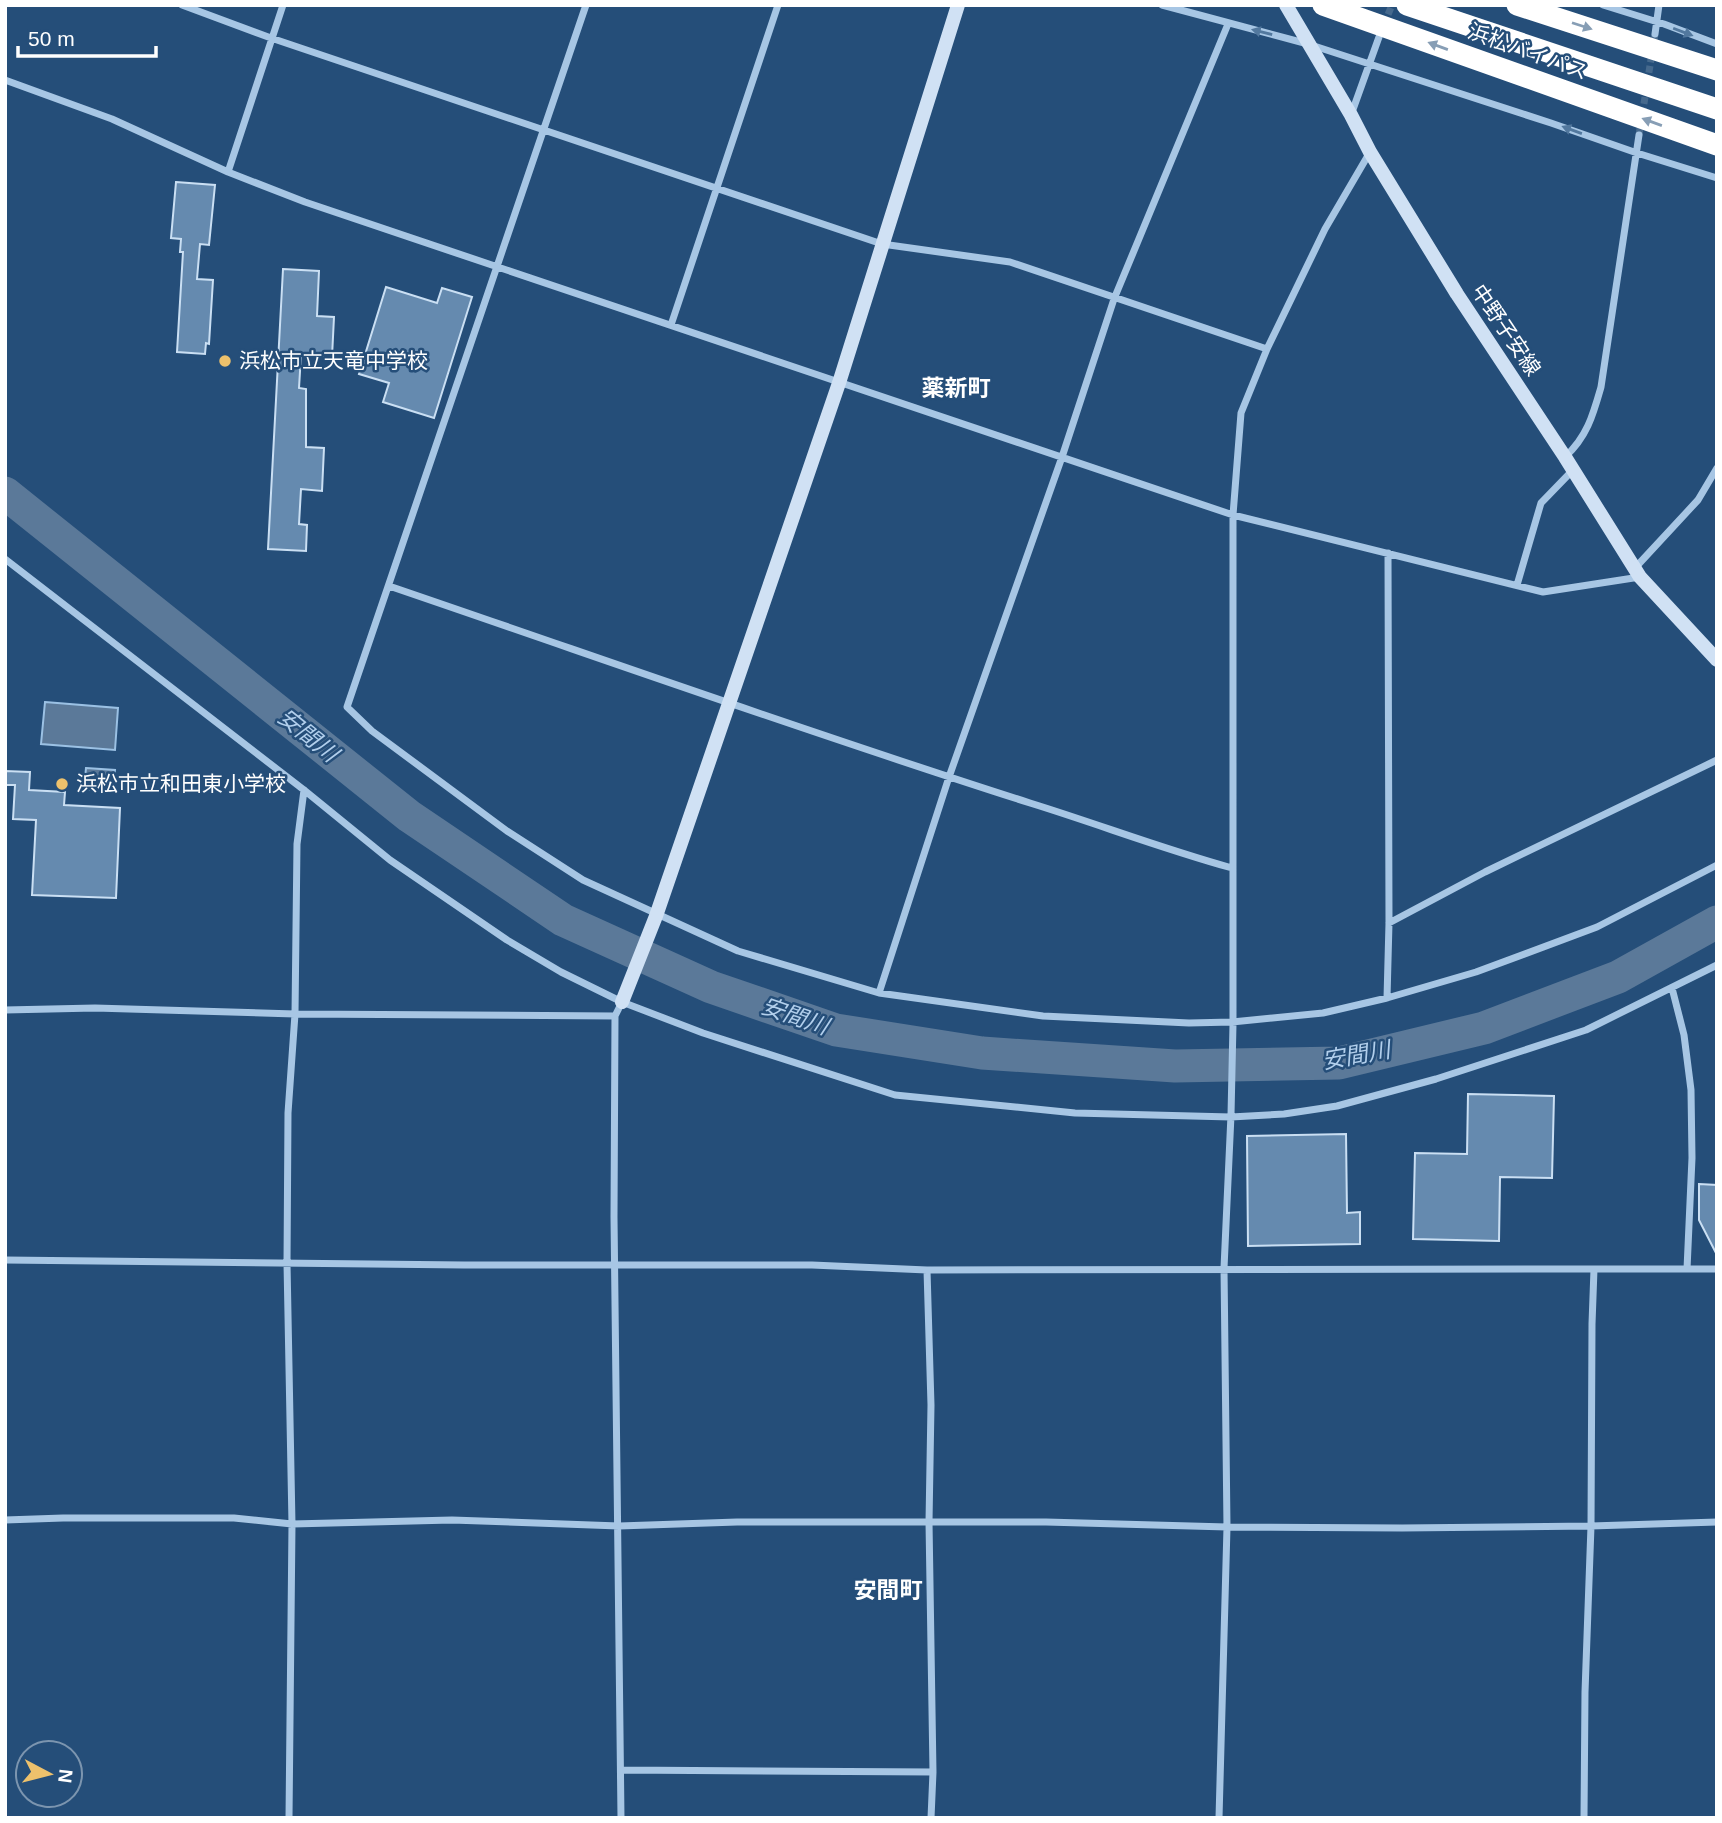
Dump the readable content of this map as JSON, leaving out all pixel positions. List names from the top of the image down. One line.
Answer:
{"streets":{"highway":["浜松バイパス"],"street":["中野子安線"]},"districts":["薬新町","安間町"],"water":["安間川"],"places":["浜松市立天竜中学校","浜松市立和田東小学校"],"scale_bar":"50 m","north":"right"}
